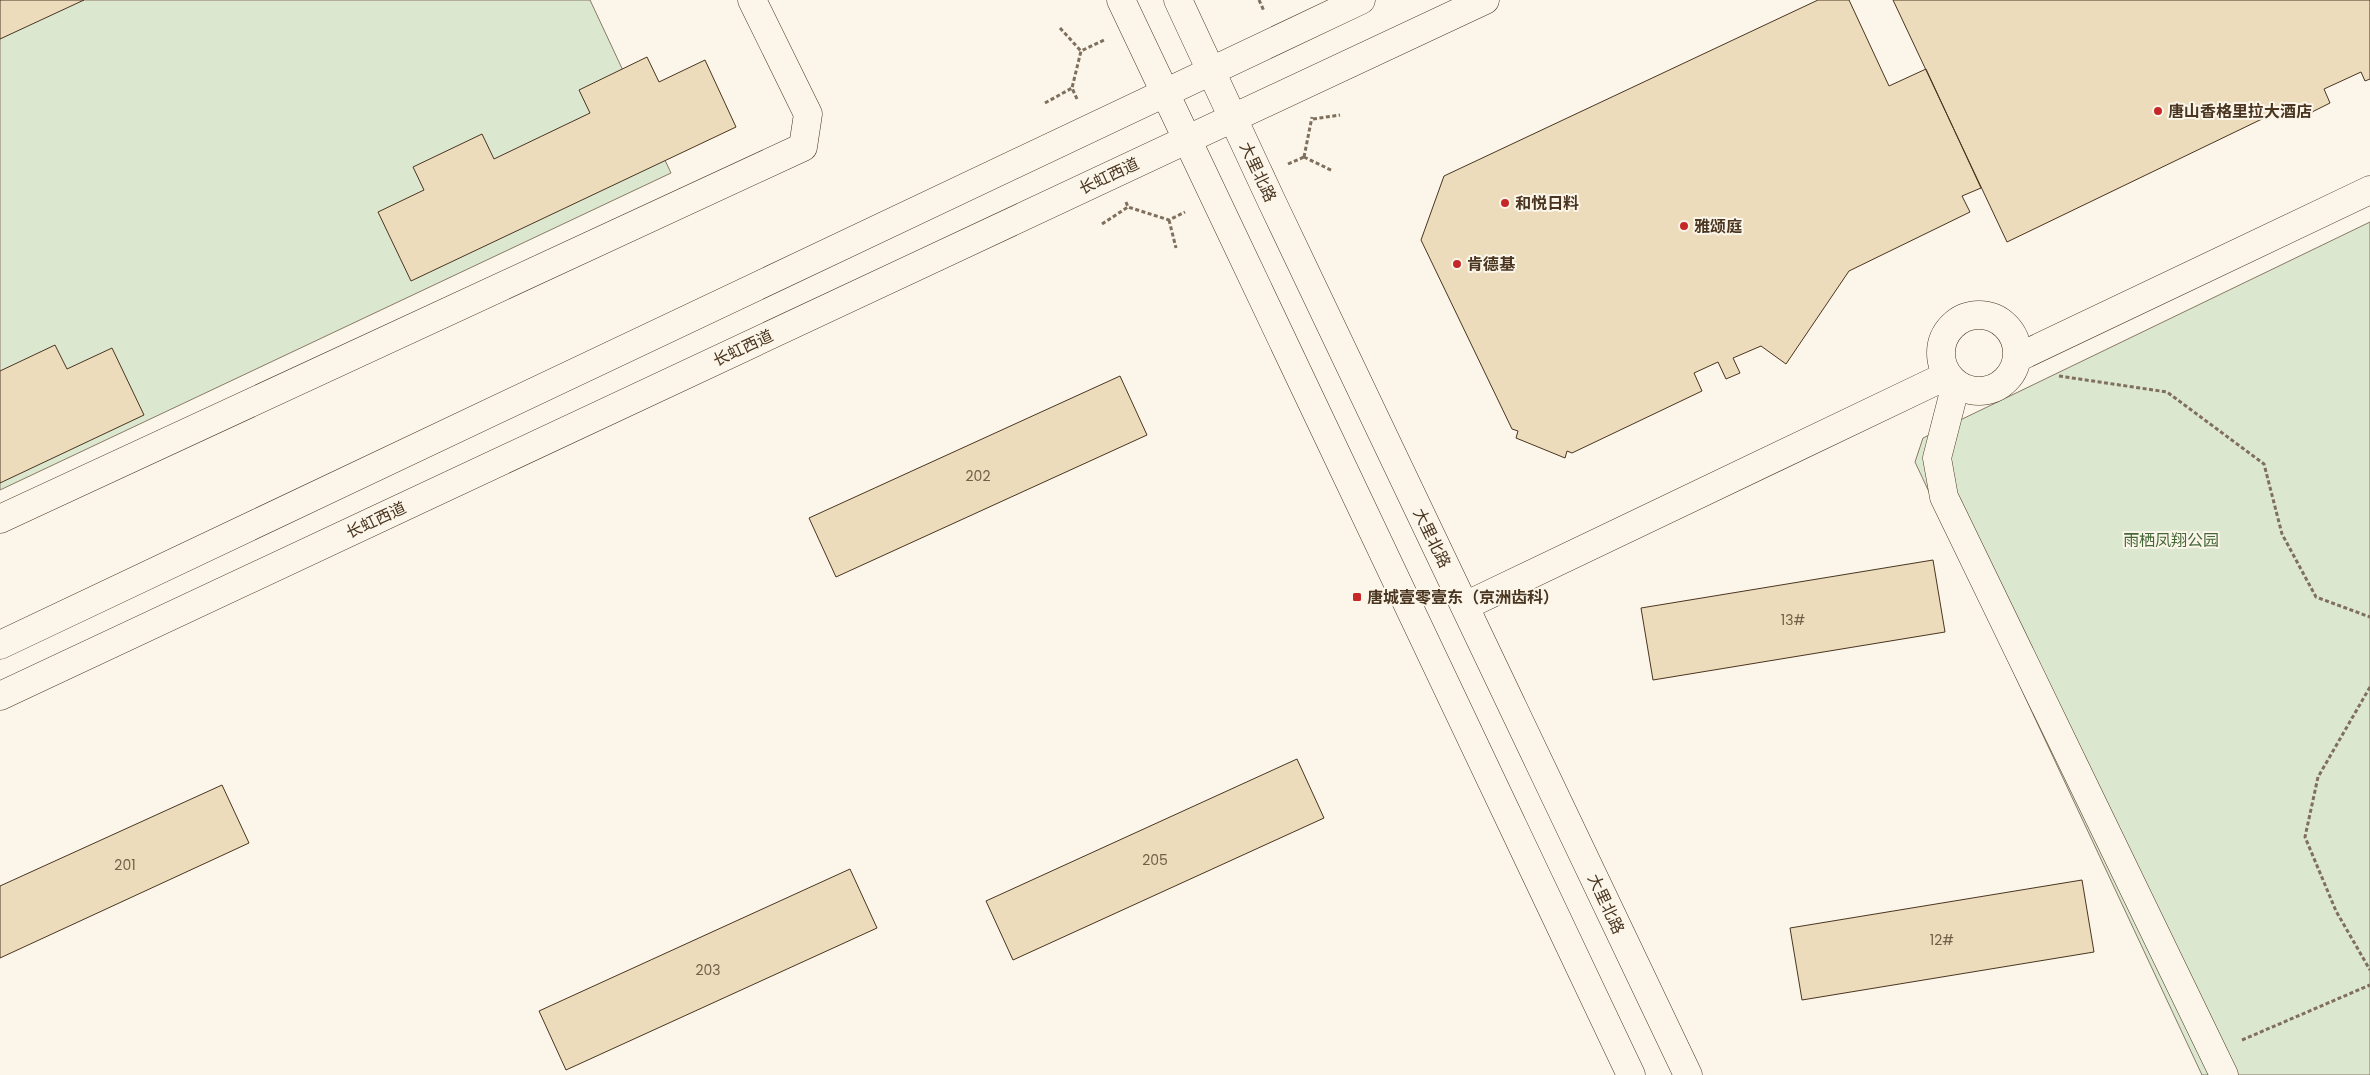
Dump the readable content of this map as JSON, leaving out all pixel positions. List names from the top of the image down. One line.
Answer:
{"streets":{"main road":["大里北路","长虹西道"]},"crossings":[["大里北路","长虹西道"]],"parks":["雨栖凤翔公园"],"places":{"other":["唐山香格里拉大酒店","和悦日料","雅颂庭","肯德基"],"transit":["唐城壹零壹东（京洲齿科）"]},"house_numbers":["202","13#","205","201","12#","203"]}
